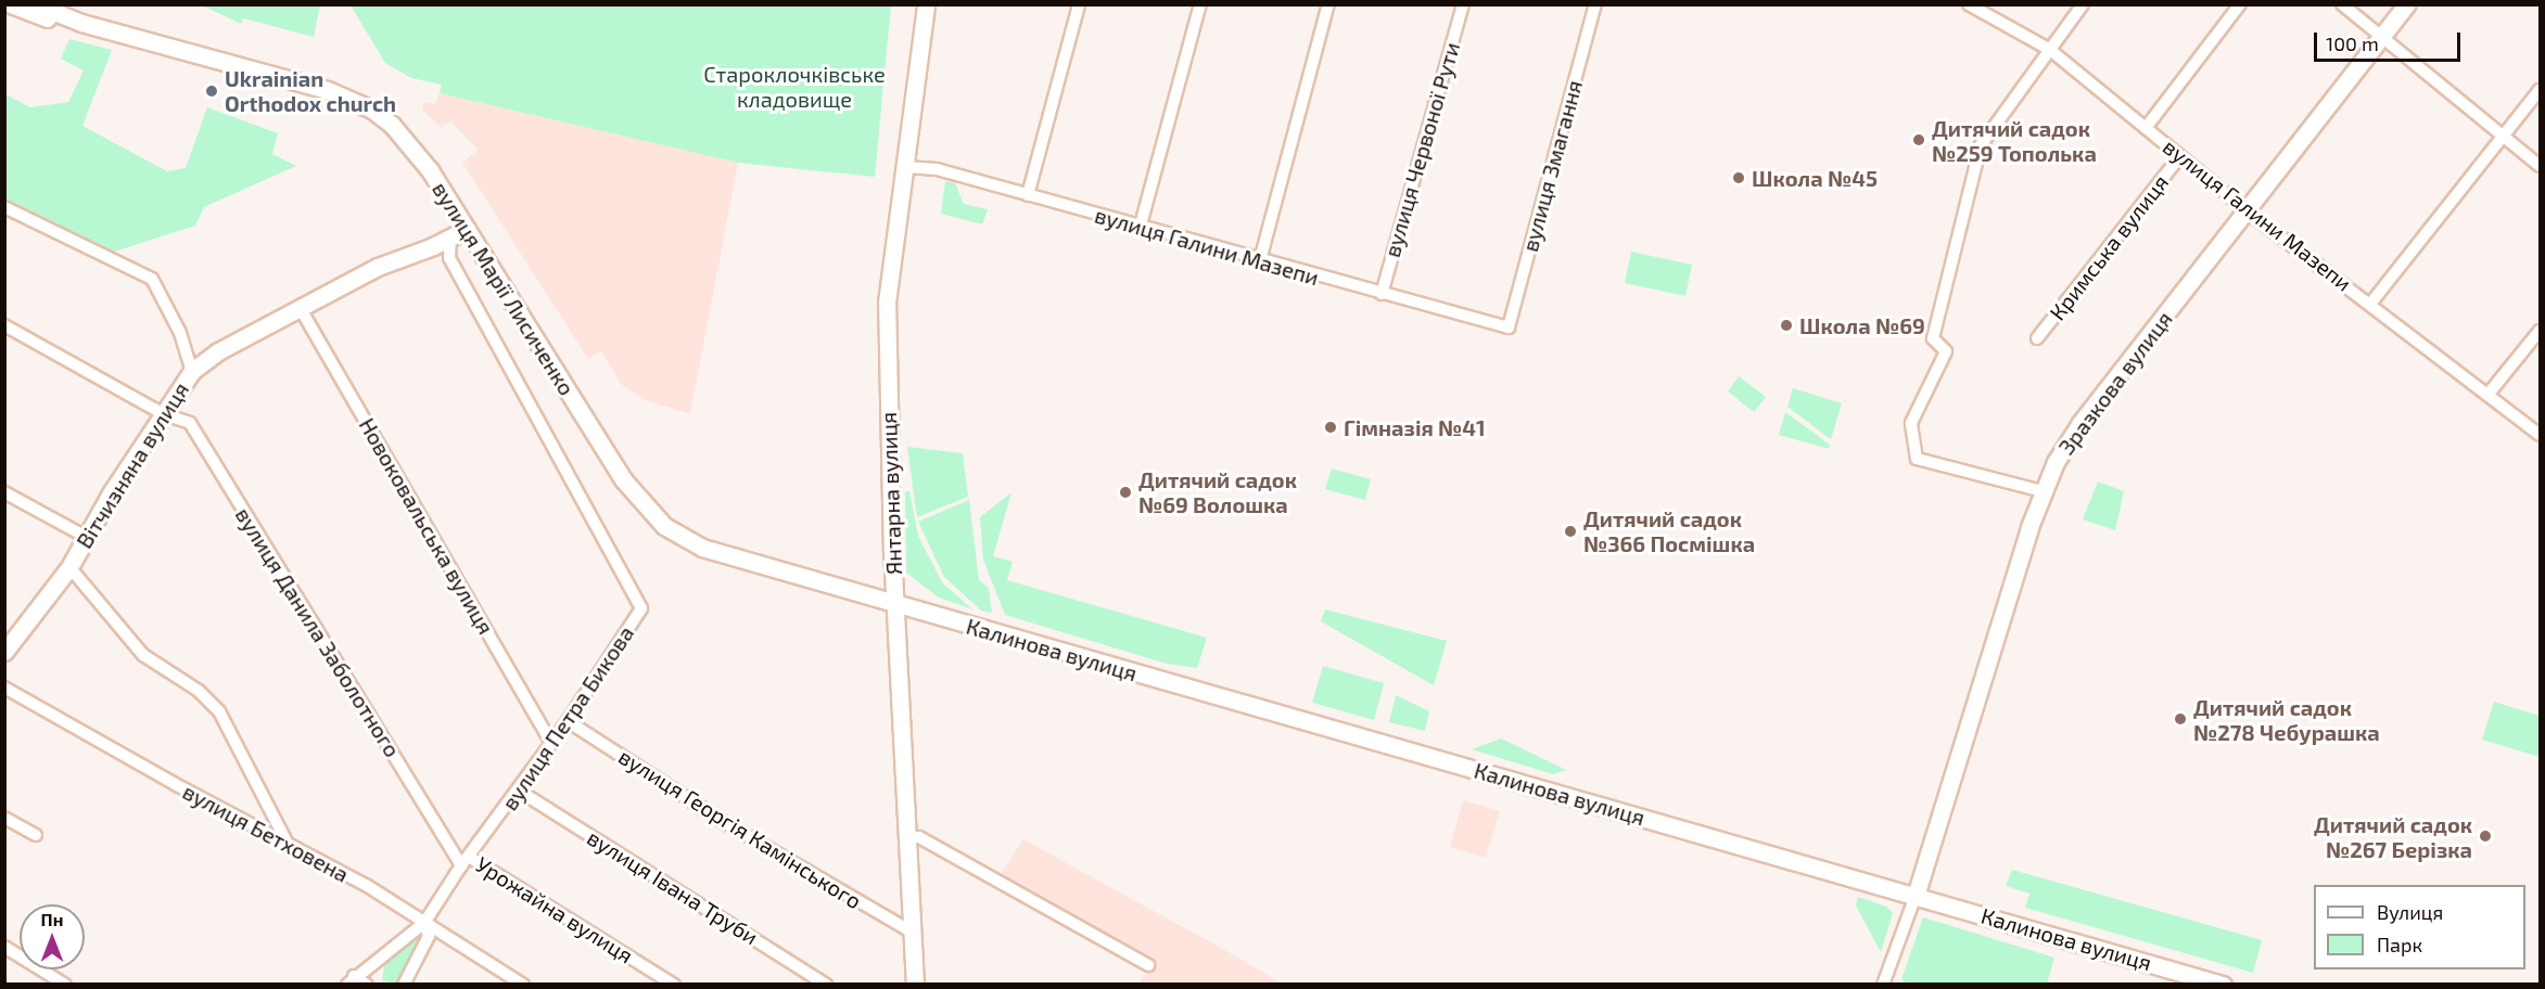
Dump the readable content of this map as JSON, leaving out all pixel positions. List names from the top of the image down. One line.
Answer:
{"streets":{"main road":["вулиця Марії Лисиченко","Зразкова вулиця","Вітчизняна вулиця","Янтарна вулиця","Калинова вулиця"],"street":["вулиця Червоної Рути","вулиця Змагання","вулиця Галини Мазепи","Кримська вулиця","Новоковальська вулиця","вулиця Данила Заболотного","вулиця Петра Бикова","вулиця Георгія Камінського","вулиця Бетховена","вулиця Івана Труби","Урожайна вулиця"]},"crossings":[["вулиця Червоної Рути","вулиця Галини Мазепи"],["вулиця Змагання","вулиця Галини Мазепи"],["вулиця Галини Мазепи","Кримська вулиця"],["вулиця Галини Мазепи","Зразкова вулиця"],["вулиця Галини Мазепи","Янтарна вулиця"],["вулиця Марії Лисиченко","Вітчизняна вулиця"],["вулиця Марії Лисиченко","Янтарна вулиця"],["вулиця Марії Лисиченко","Калинова вулиця"],["Зразкова вулиця","Калинова вулиця"],["Вітчизняна вулиця","Новоковальська вулиця"],["Вітчизняна вулиця","вулиця Данила Заболотного"],["Вітчизняна вулиця","вулиця Петра Бикова"],["Янтарна вулиця","Калинова вулиця"],["Янтарна вулиця","вулиця Георгія Камінського"],["Новоковальська вулиця","вулиця Петра Бикова"],["вулиця Данила Заболотного","вулиця Петра Бикова"],["вулиця Данила Заболотного","Урожайна вулиця"],["вулиця Петра Бикова","вулиця Георгія Камінського"],["вулиця Петра Бикова","вулиця Бетховена"],["вулиця Петра Бикова","вулиця Івана Труби"],["вулиця Петра Бикова","Урожайна вулиця"]],"parks":["Староклочківське кладовище"],"places":["Ukrainian Orthodox church","Дитячий садок №259 Тополька","Школа №45","Школа №69","Гімназія №41","Дитячий садок №69 Волошка","Дитячий садок №366 Посмішка","Дитячий садок №278 Чебурашка","Дитячий садок №267 Берізка"],"legend":["Вулиця","Парк"],"scale_bar":"100 m","north":"top"}
